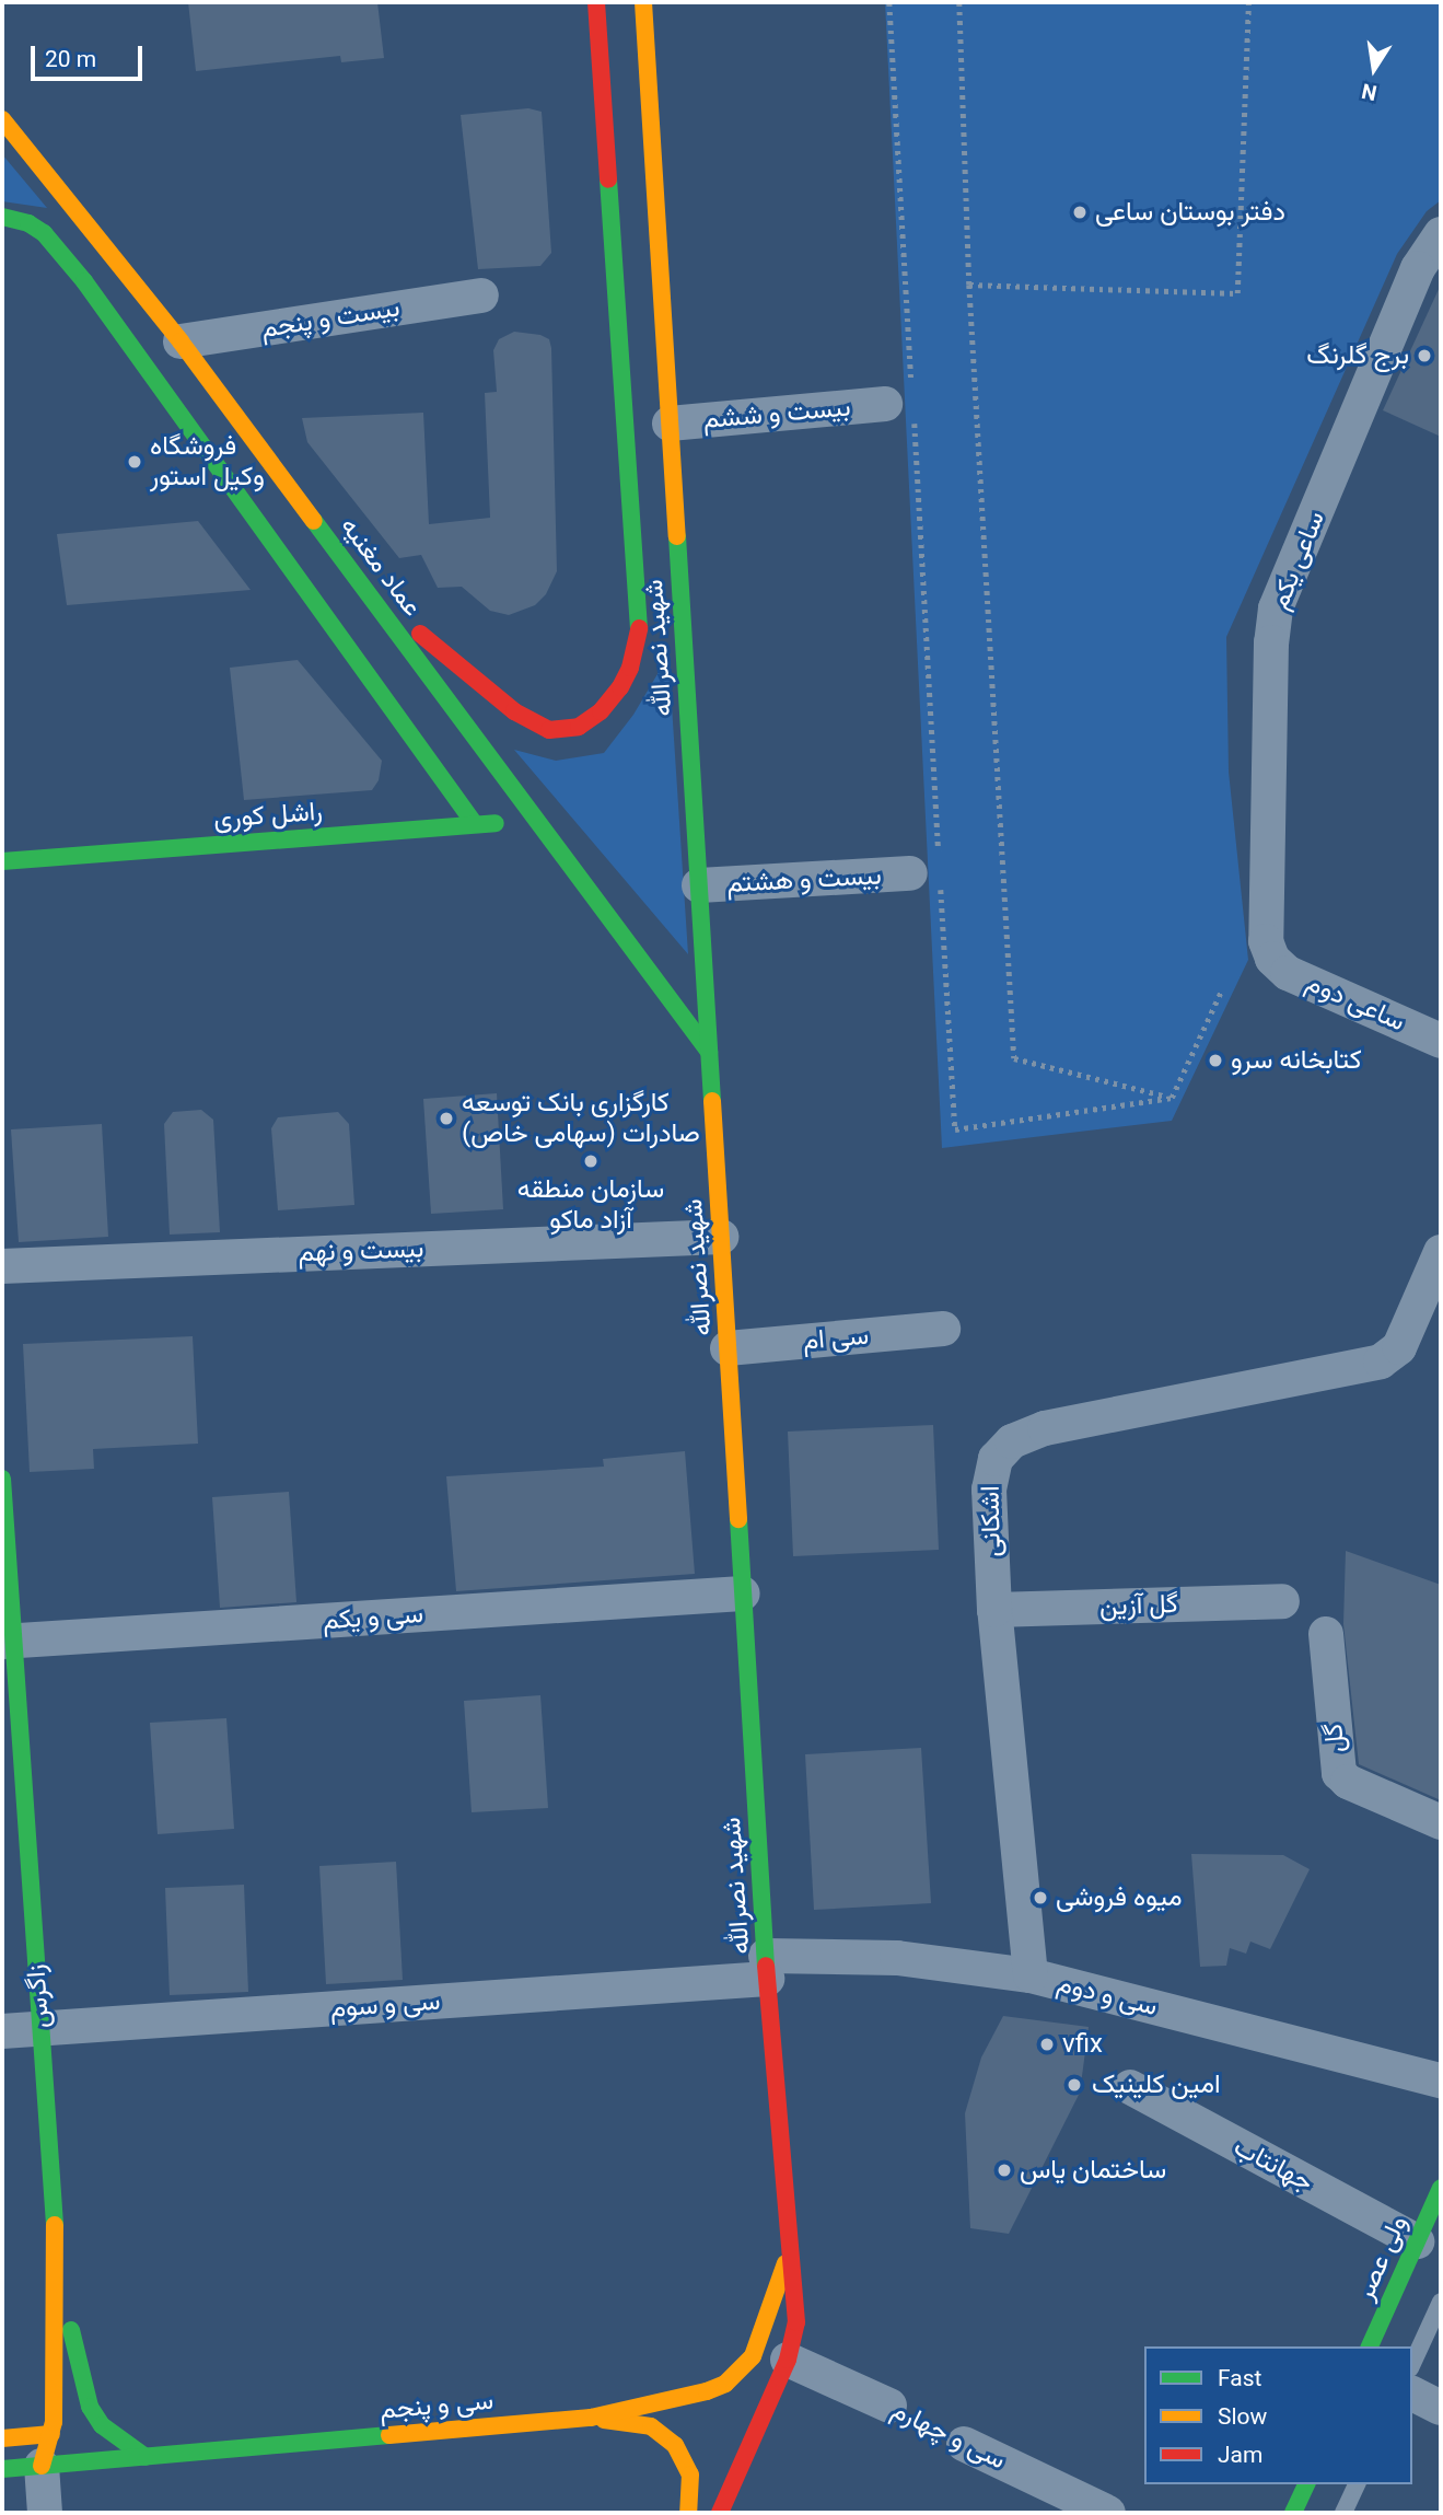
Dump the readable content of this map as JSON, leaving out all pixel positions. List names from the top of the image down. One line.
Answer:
{"streets":{"main road":["عماد مغنیه","شهید نصرالله","راشل کوری","زاگرس","ولی عصر","سی و پنجم"],"street":["بیست و پنجم","بیست و ششم","ساعی یکم","بیست و هشتم","ساعی دوم","بیست و نهم","سی ام","اشکانی","گل آزین","سی و یکم","گل","سی و دوم","سی و سوم","جهانتاب","سی و چهارم"]},"crossings":[["بیست و پنجم","عماد مغنیه"],["بیست و ششم","شهید نصرالله"],["ساعی یکم","ساعی دوم"],["عماد مغنیه","شهید نصرالله"],["عماد مغنیه","راشل کوری"],["شهید نصرالله","بیست و هشتم"],["شهید نصرالله","بیست و نهم"],["شهید نصرالله","سی ام"],["شهید نصرالله","سی و یکم"],["شهید نصرالله","سی و دوم"],["شهید نصرالله","سی و سوم"],["شهید نصرالله","سی و پنجم"],["شهید نصرالله","سی و چهارم"],["اشکانی","گل آزین"],["اشکانی","سی و دوم"],["سی و یکم","زاگرس"],["سی و دوم","سی و سوم"],["زاگرس","سی و سوم"],["زاگرس","سی و پنجم"],["جهانتاب","ولی عصر"]],"places":["دفتر بوستان ساعی","برج گلرنگ","فروشگاه وکیل استور","کتابخانه سرو","کارگزاری بانک توسعه صادرات (سهامی خاص)","سازمان منطقه آزاد ماکو","میوه فروشی","vfix","امین کلینیک","ساختمان یاس"],"legend":["Fast","Slow","Jam"],"scale_bar":"20 m","north":"bottom"}
